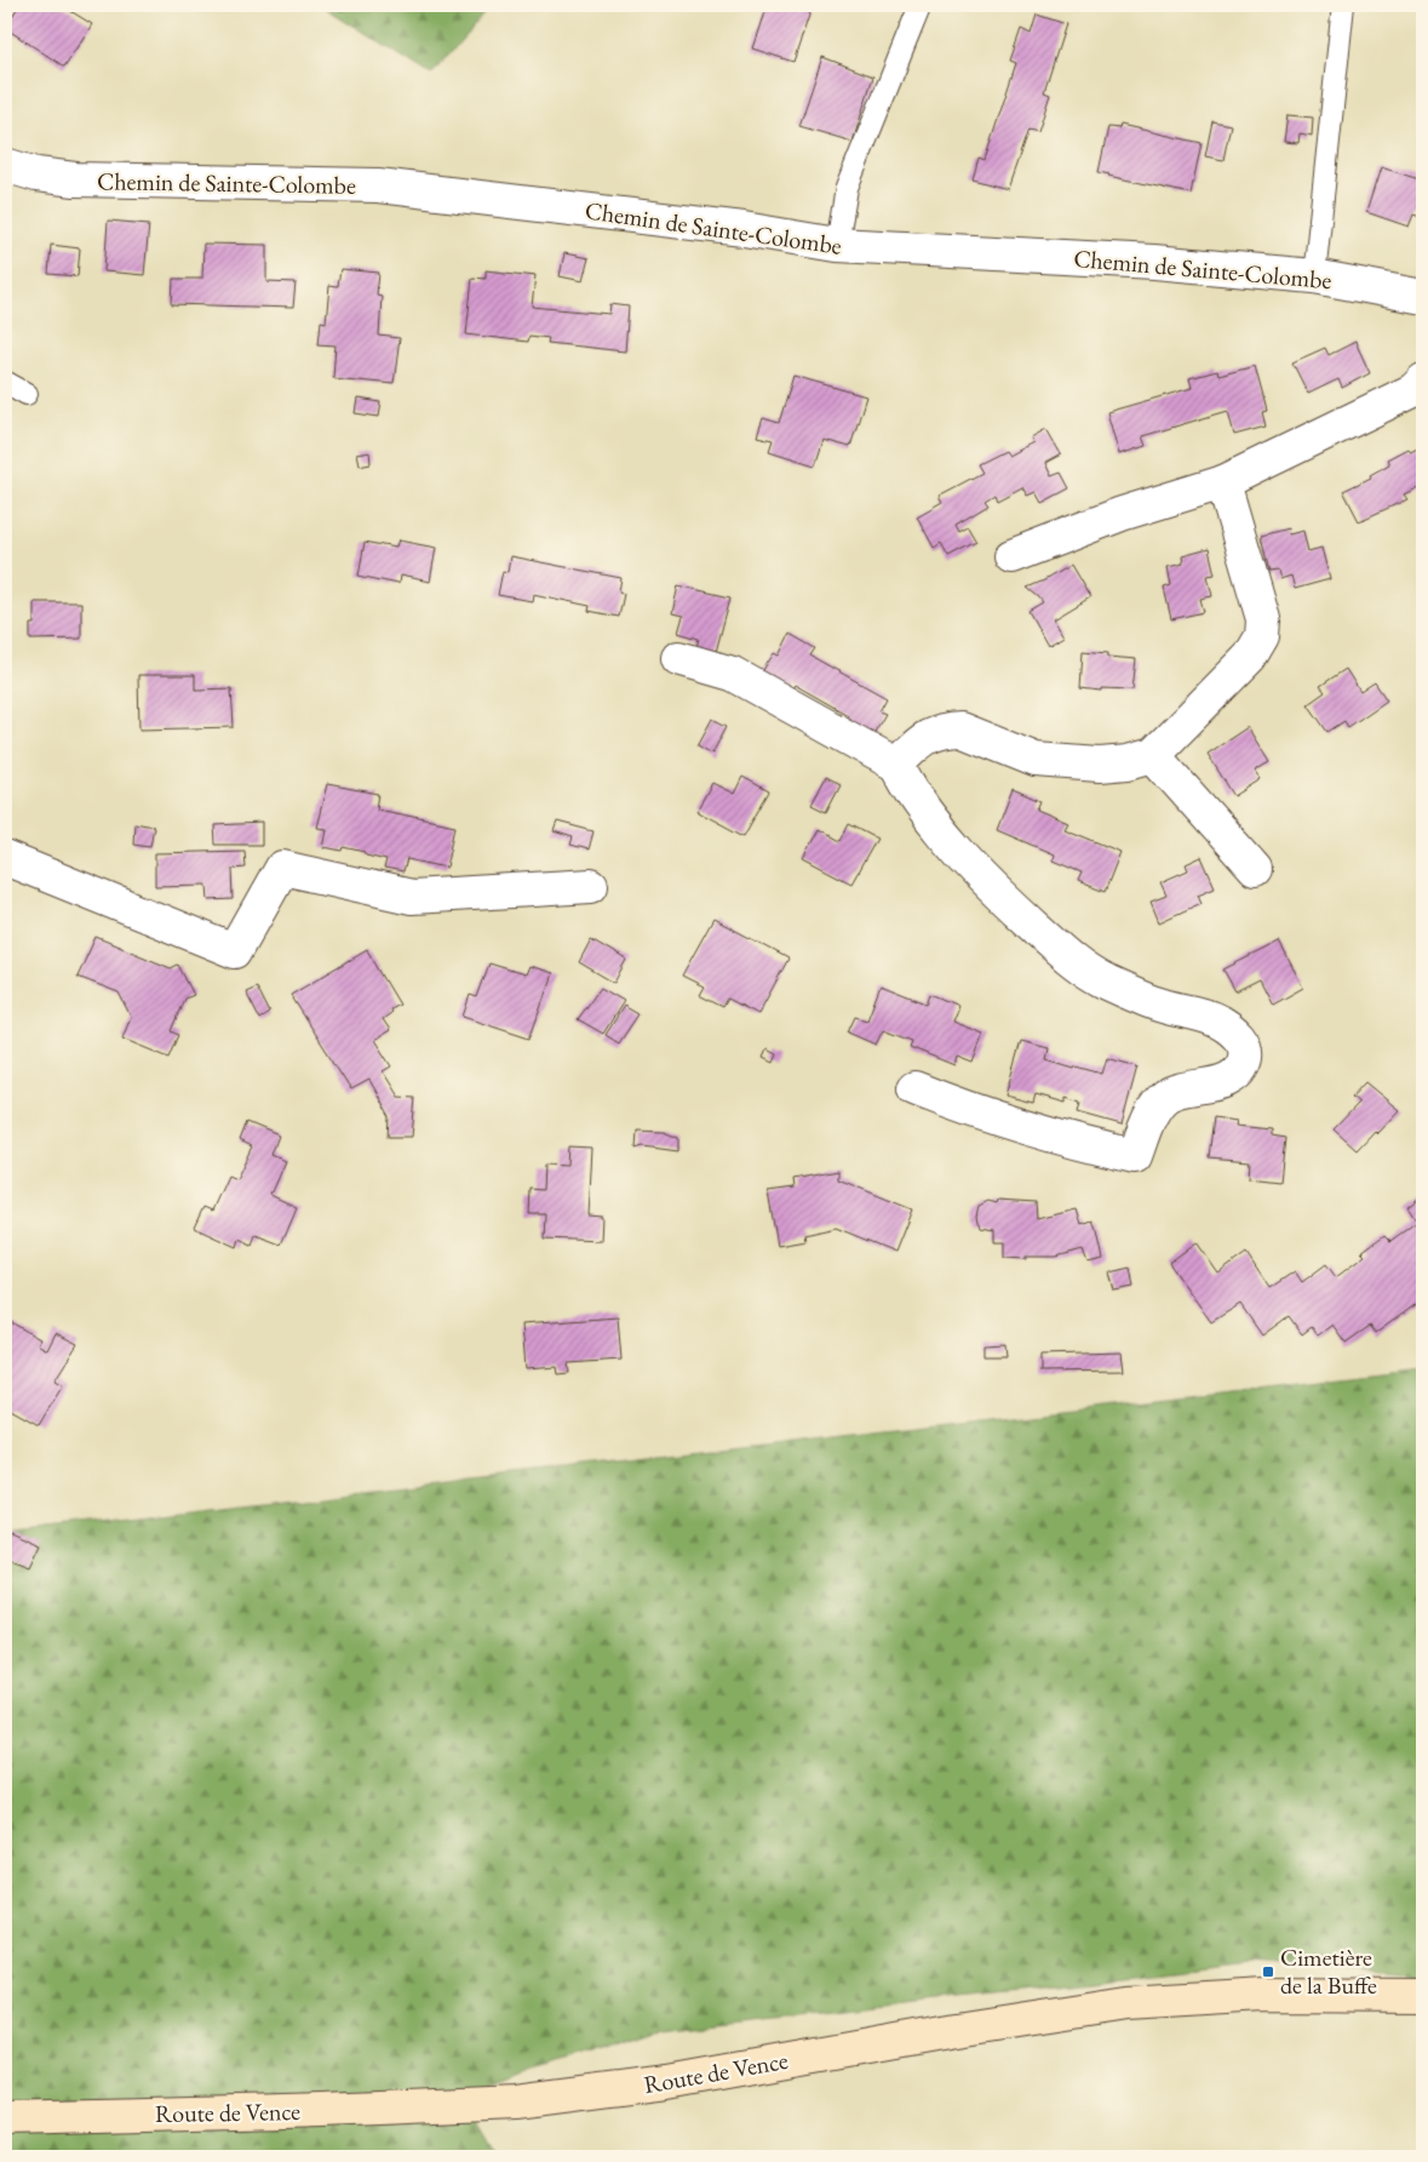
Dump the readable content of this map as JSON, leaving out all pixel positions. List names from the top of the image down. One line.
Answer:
{"streets":{"main road":["Route de Vence"],"street":["Chemin de Sainte-Colombe"]},"places":{"transit":["Cimetière de la Buffe"]}}
